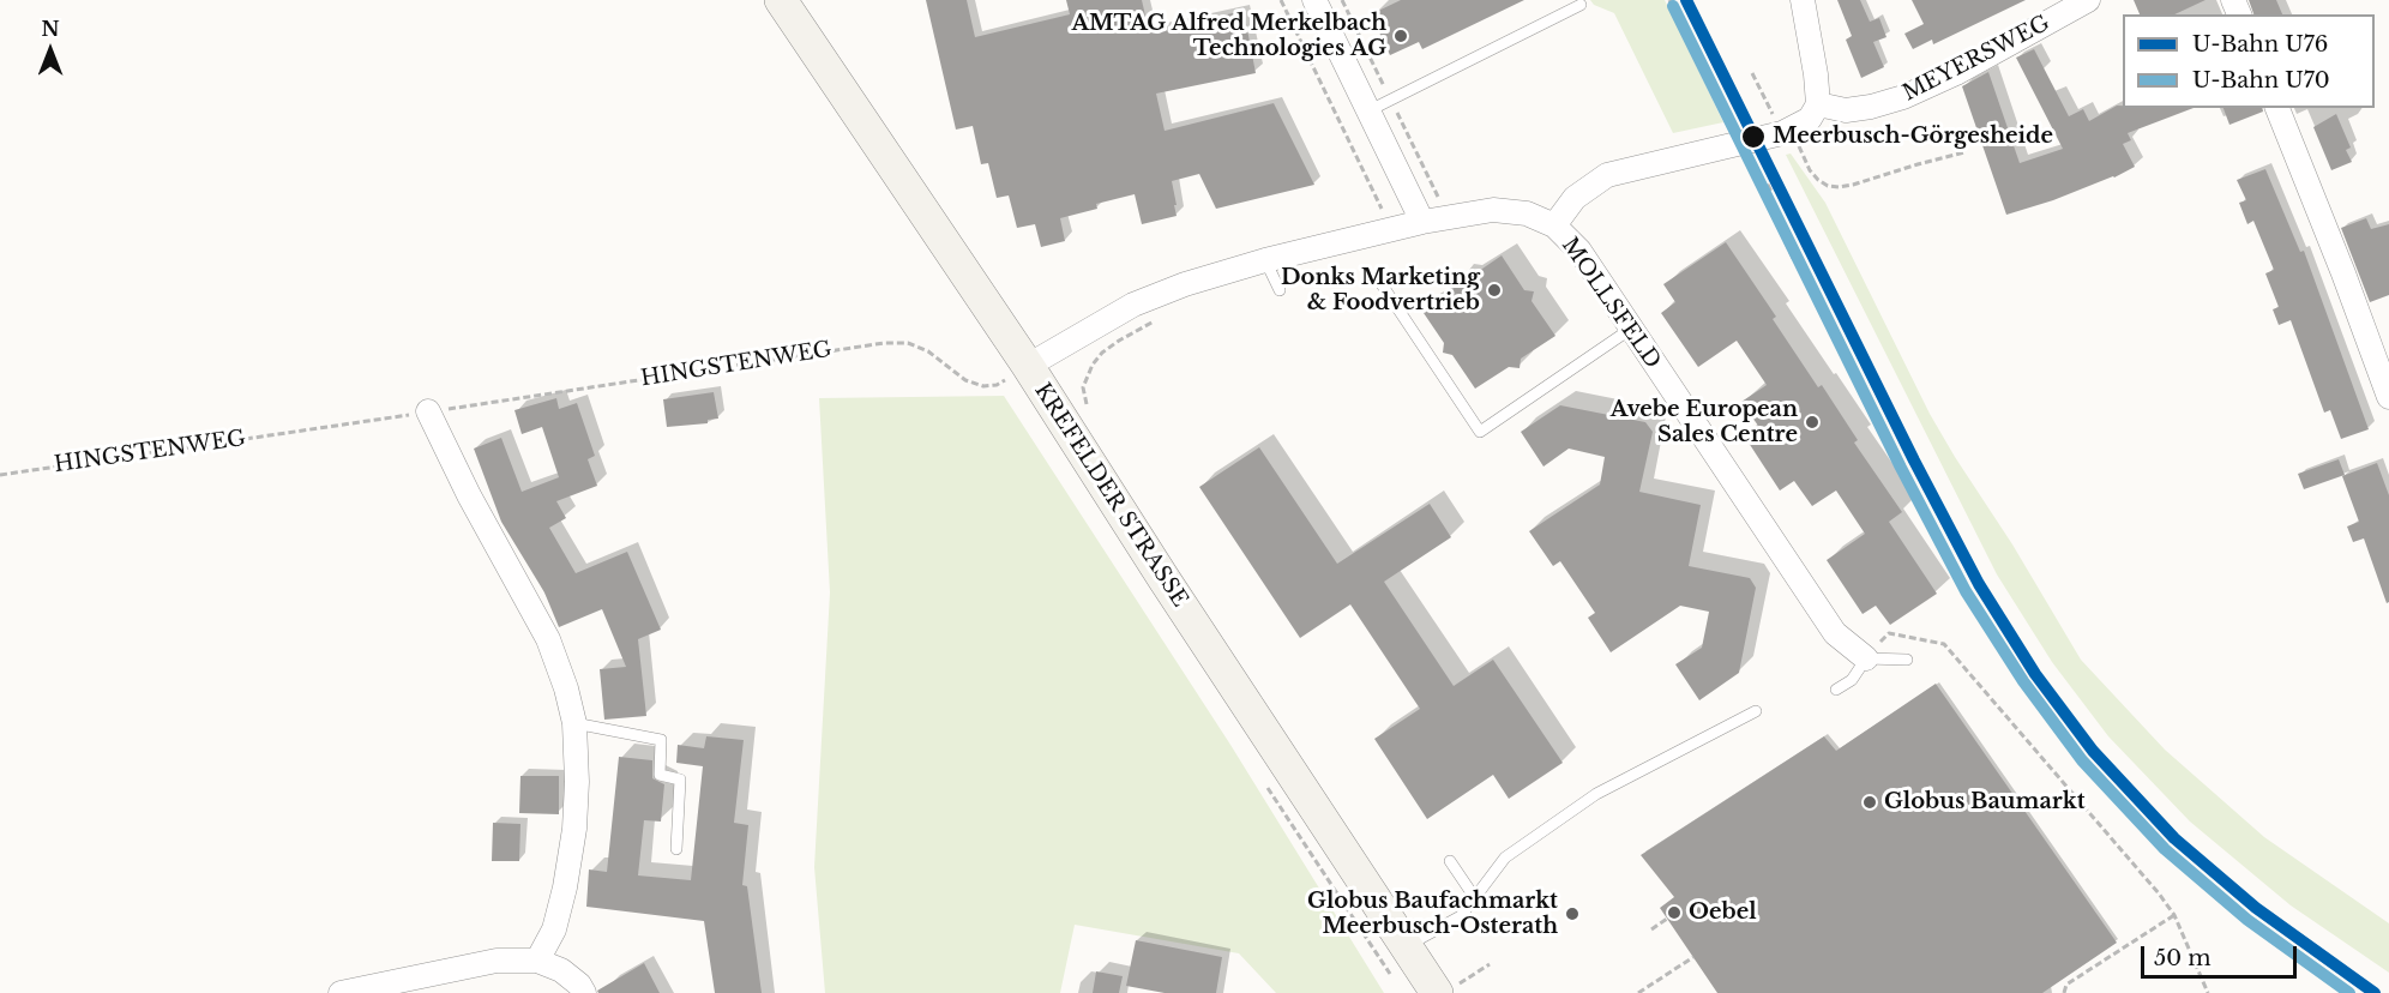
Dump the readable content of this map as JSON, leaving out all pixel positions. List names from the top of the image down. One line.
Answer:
{"streets":{"main road":["KREFELDER STRASSE"],"street":["MEYERSWEG","MOLLSFELD"],"path":["HINGSTENWEG"]},"crossings":[["MOLLSFELD","HINGSTENWEG"],["MOLLSFELD","KREFELDER STRASSE"],["HINGSTENWEG","KREFELDER STRASSE"]],"places":["AMTAG Alfred Merkelbach Technologies AG","Meerbusch-Görgesheide","Donks Marketing & Foodvertrieb","Avebe European Sales Centre","Globus Baumarkt","Oebel","Globus Baufachmarkt Meerbusch-Osterath"],"lines":["metro line U76","metro line U70"],"legend":["U-Bahn U76","U-Bahn U70"],"scale_bar":"50 m","north":"top"}
